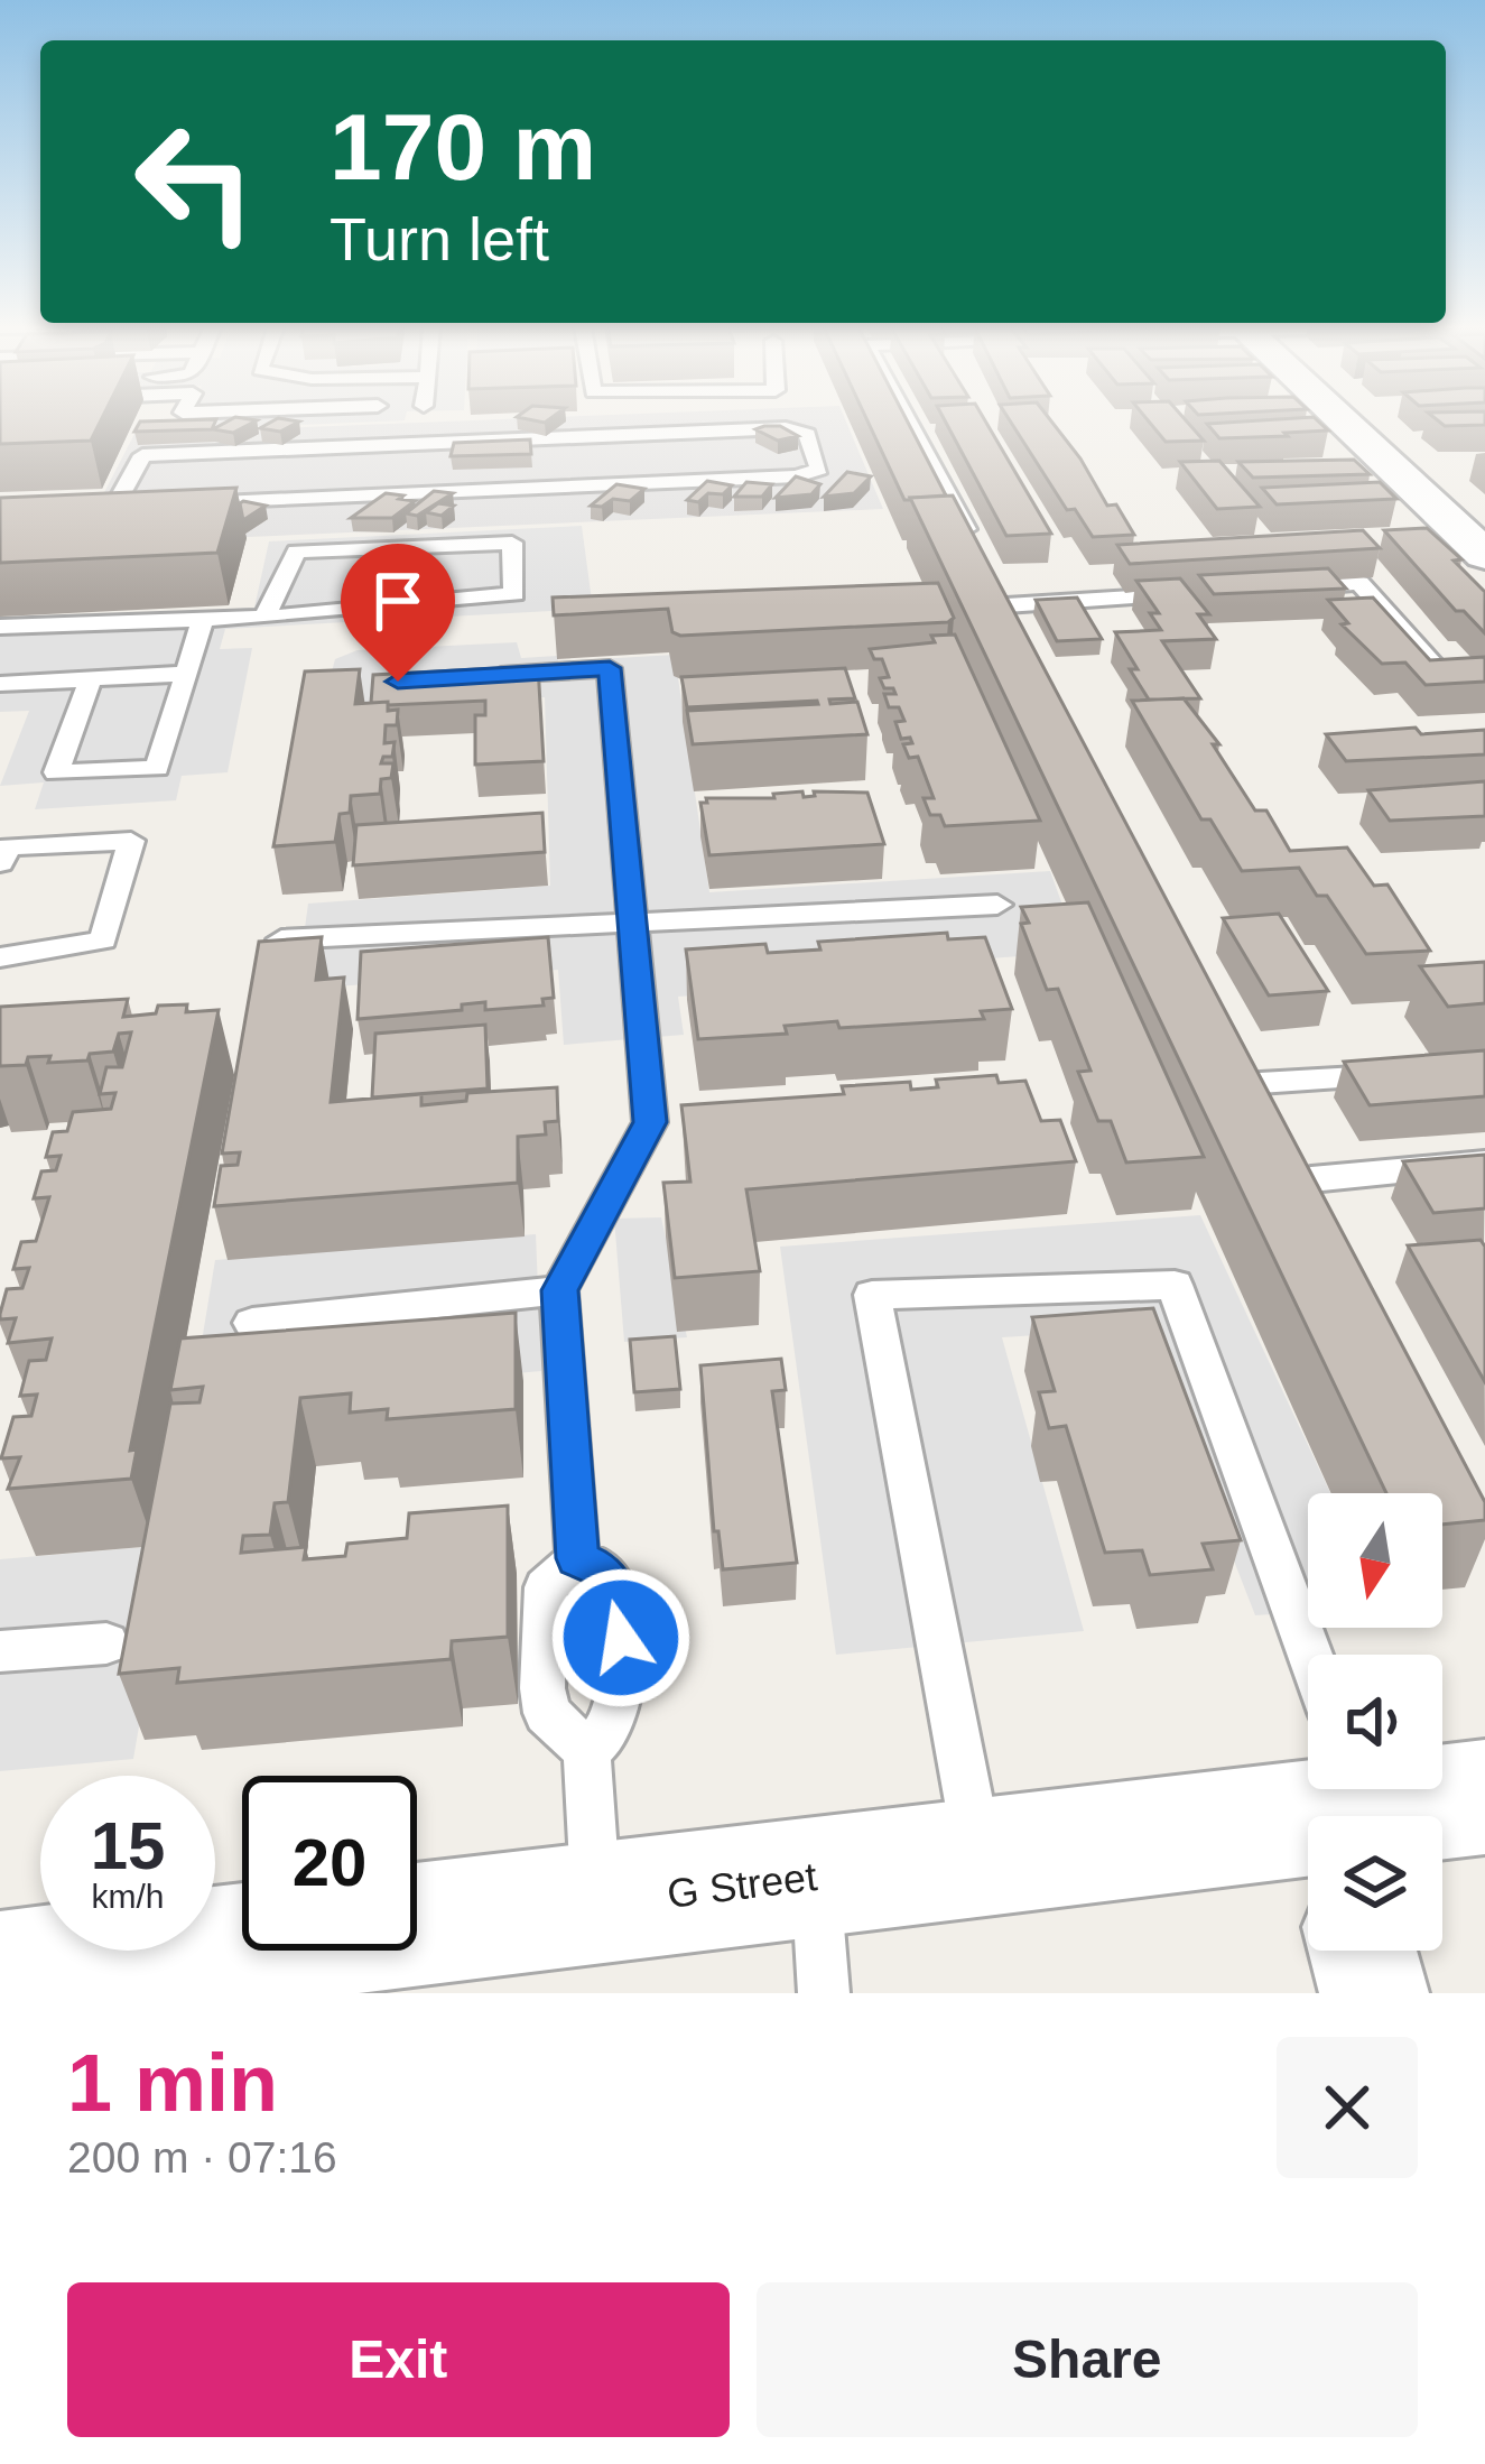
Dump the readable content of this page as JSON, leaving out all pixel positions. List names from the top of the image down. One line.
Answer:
{"streets":{"street":["G Street"]},"north":"bottom","page":{"turn":["170 m","Turn left"],"speed":"15 km/h","limit":"20","heading":["1 min","200 m · 07:16"],"buttons":["Exit","Share"]}}
